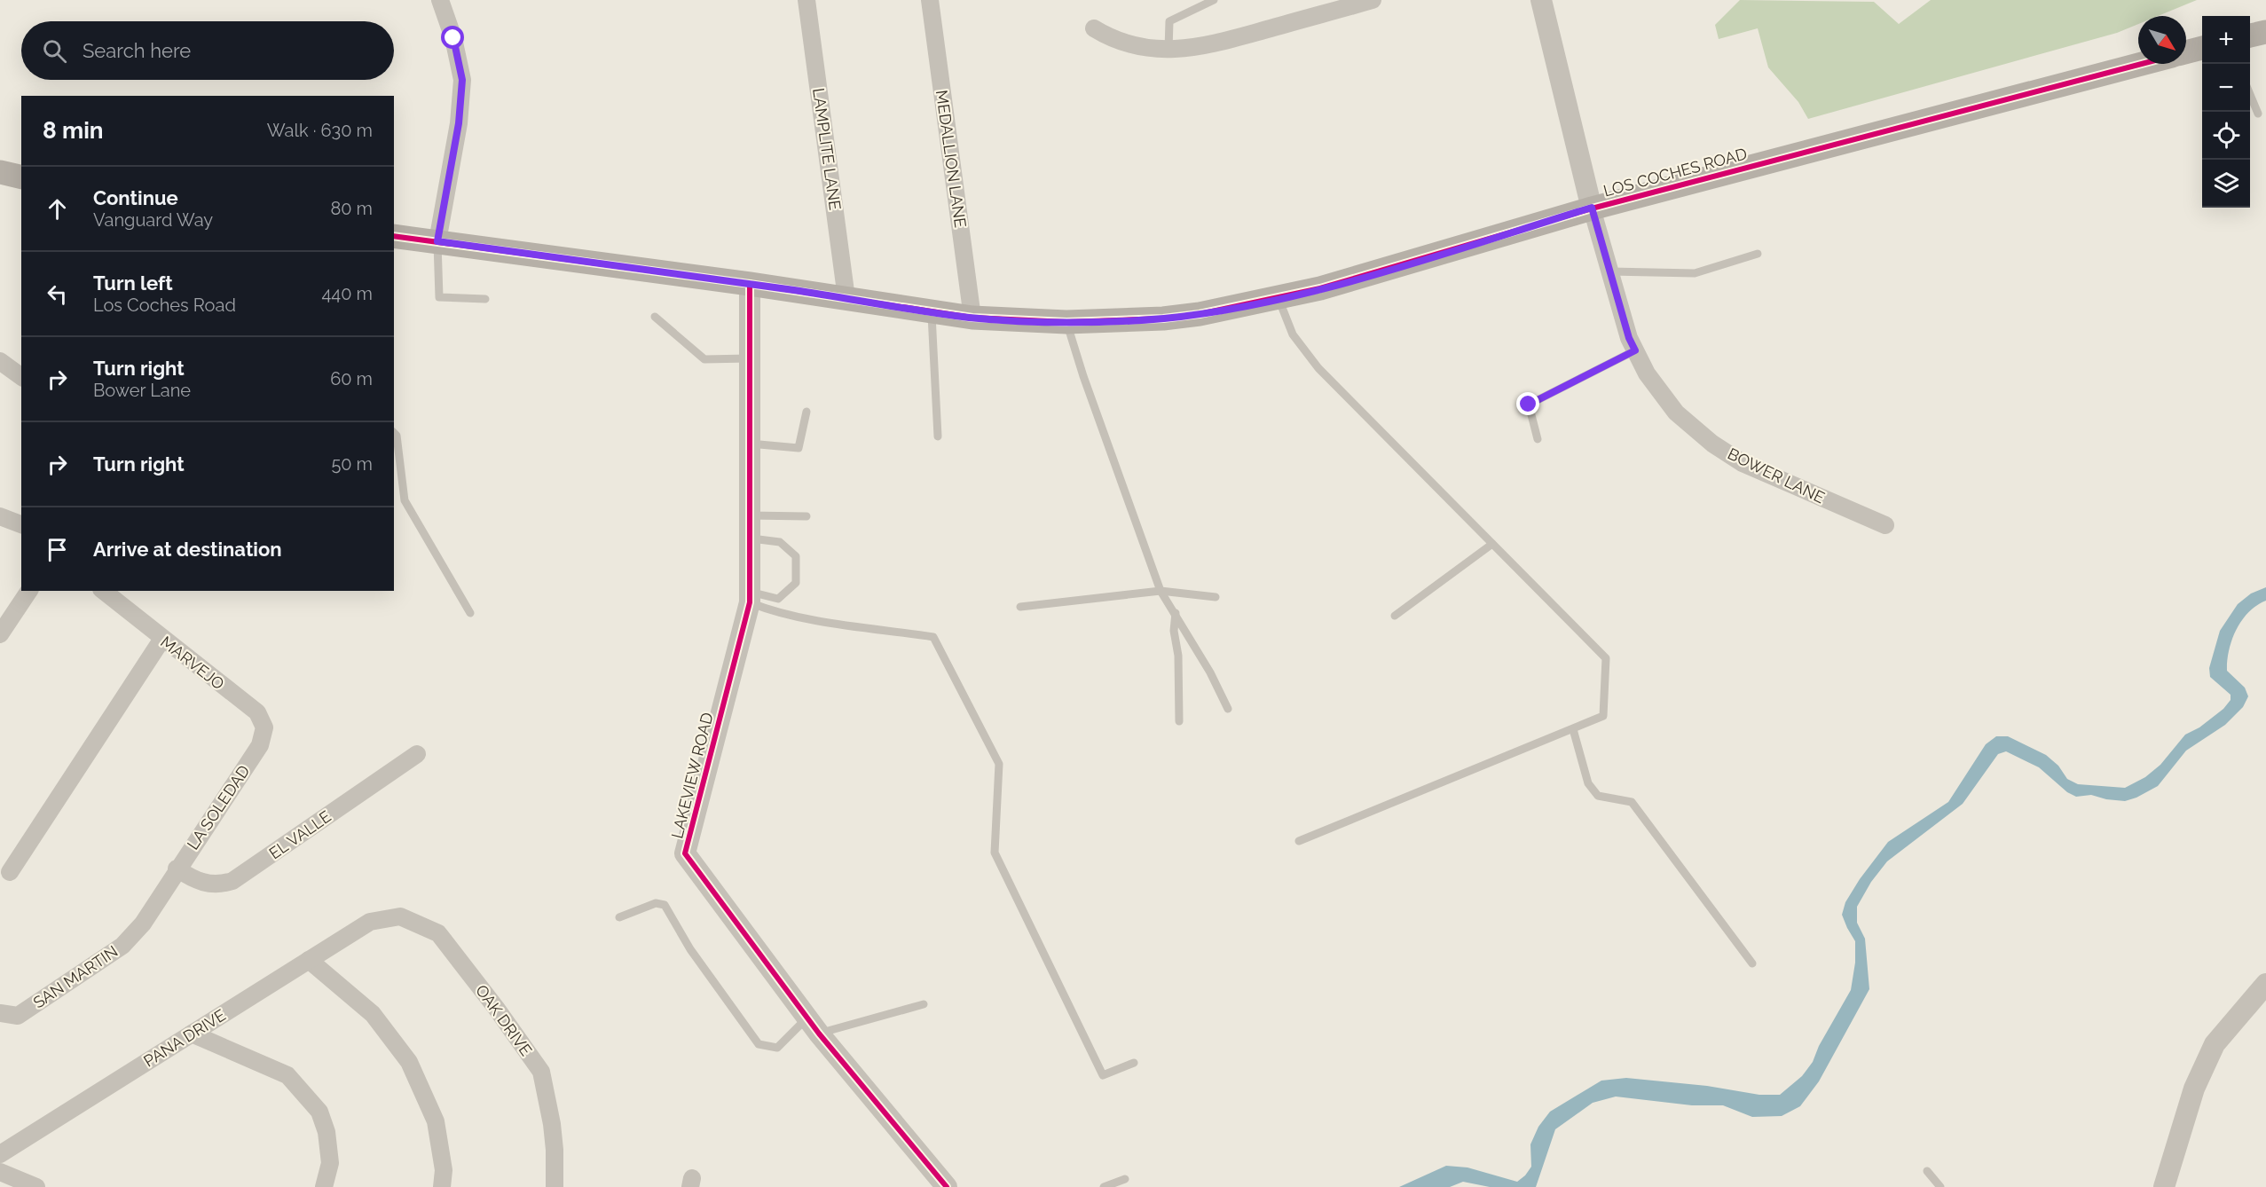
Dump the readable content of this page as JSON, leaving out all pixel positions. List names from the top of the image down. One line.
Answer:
{"streets":{"main road":["LOS COCHES ROAD"],"street":["LAMPLITE LANE","MEDALLION LANE","BOWER LANE","MARVEJO","LAKEVIEW ROAD","LA SOLEDAD","EL VALLE","SAN MARTIN","OAK DRIVE","PANA DRIVE"]},"crossings":[["LAMPLITE LANE","LOS COCHES ROAD"],["MEDALLION LANE","LOS COCHES ROAD"],["LOS COCHES ROAD","BOWER LANE"],["LOS COCHES ROAD","LAKEVIEW ROAD"],["MARVEJO","LA SOLEDAD"],["LA SOLEDAD","EL VALLE"],["LA SOLEDAD","SAN MARTIN"],["EL VALLE","SAN MARTIN"],["OAK DRIVE","PANA DRIVE"]],"north":"bottom right","page":{"map_buttons":["+","−"],"search":"Search here","heading":["8 min","Walk · 630 m"],"list":[["Continue","Vanguard Way","80 m"],["Turn left","Los Coches Road","440 m"],["Turn right","Bower Lane","60 m"],["Turn right","50 m"],"Arrive at destination"]}}
